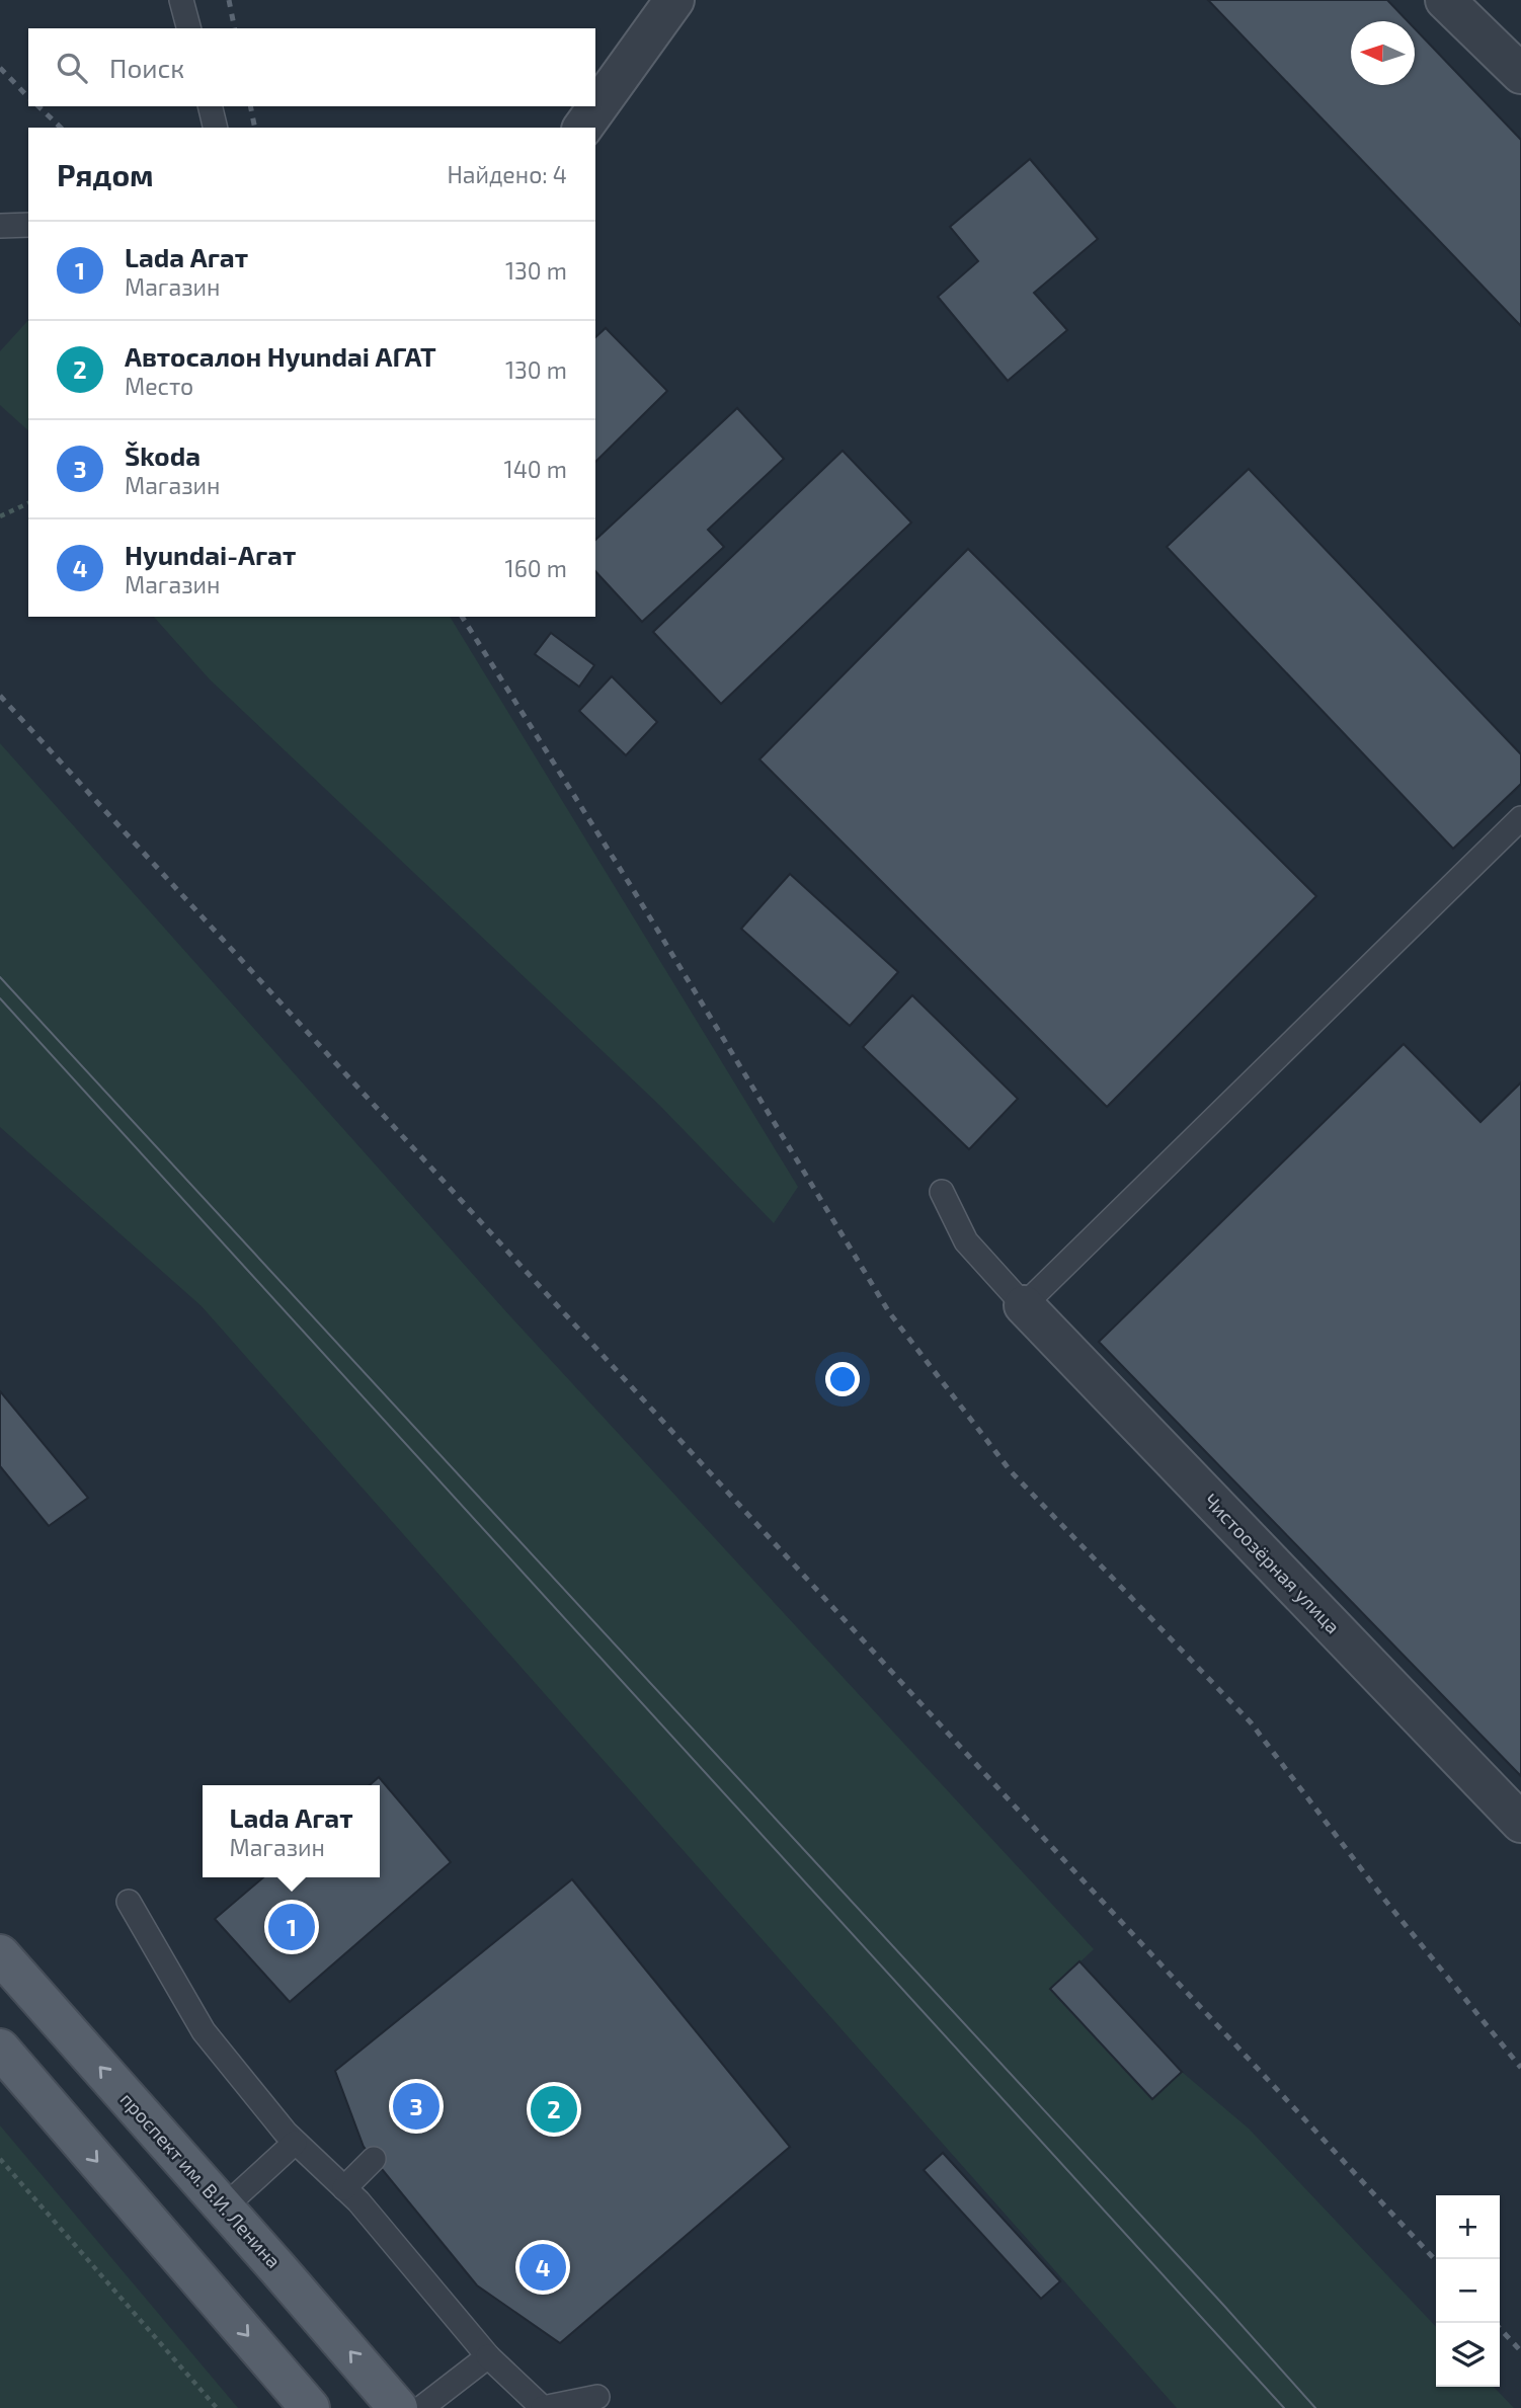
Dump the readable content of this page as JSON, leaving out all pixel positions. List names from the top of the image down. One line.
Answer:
{"streets":{"main road":["проспект им. В.И. Ленина"],"street":["Чистоозёрная улица"]},"north":"left","page":{"search":"Поиск","heading":["Рядом","Найдено: 4"],"list":[{"mark":"1","name":"Lada Агат","note":"Магазин","value":"130 m"},{"mark":"2","name":"Автосалон Hyundai АГАТ","note":"Место","value":"130 m"},{"mark":"3","name":"Škoda","note":"Магазин","value":"140 m"},{"mark":"4","name":"Hyundai-Агат","note":"Магазин","value":"160 m"}],"popup":["Lada Агат","Магазин"],"pins":["1","3","2","4"],"map_buttons":["+","−"]}}
